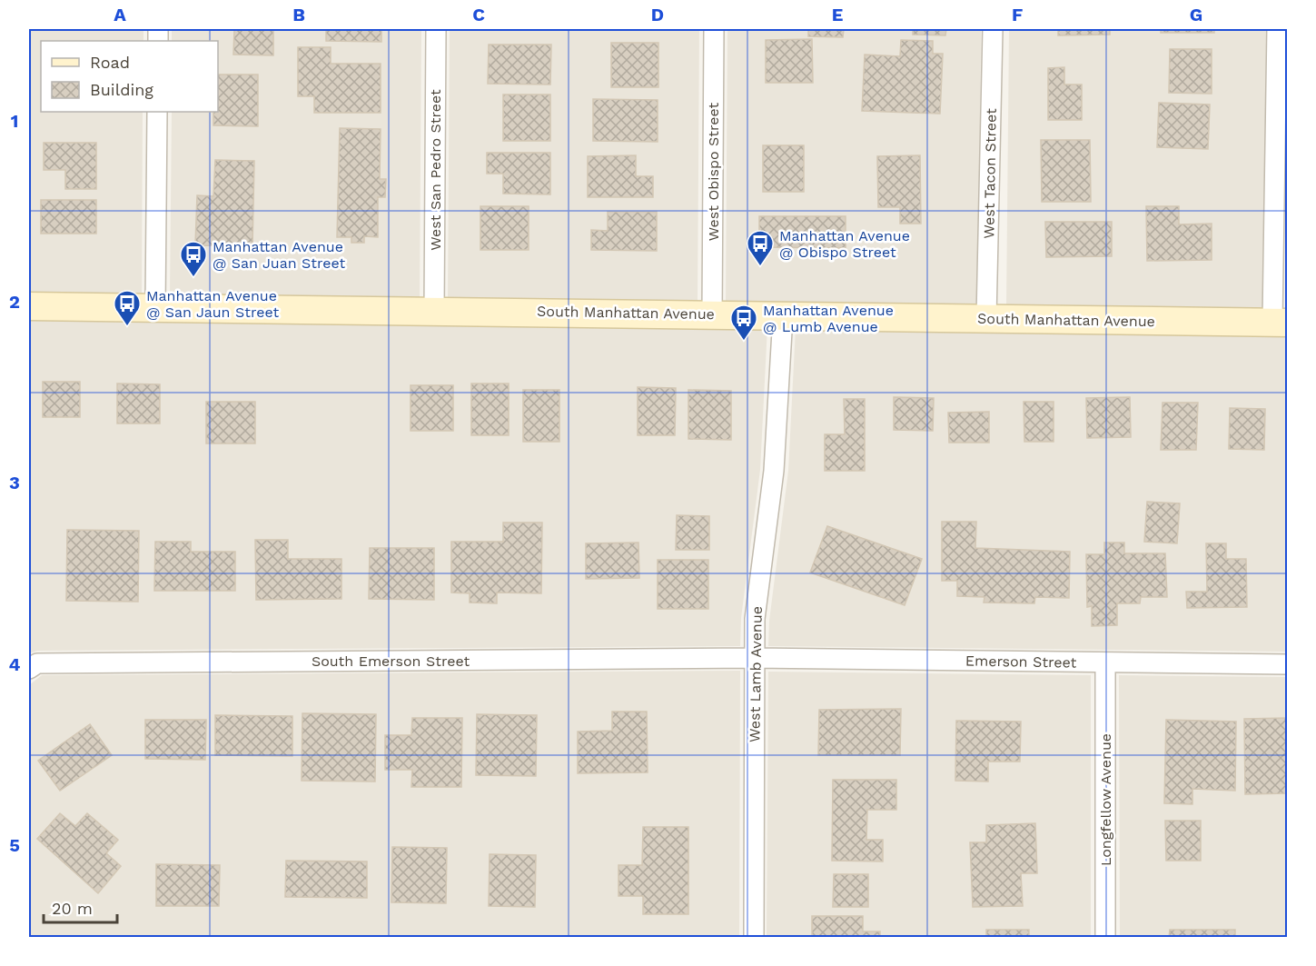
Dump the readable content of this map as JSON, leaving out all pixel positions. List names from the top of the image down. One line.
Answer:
{"streets":{"main road":["South Manhattan Avenue"],"street":["West San Pedro Street","West Obispo Street","West Tacon Street","South Emerson Street","Emerson Street","West Lamb Avenue","Longfellow Avenue"]},"crossings":[["West San Pedro Street","South Manhattan Avenue"],["West Obispo Street","South Manhattan Avenue"],["West Tacon Street","South Manhattan Avenue"],["South Manhattan Avenue","West Lamb Avenue"],["South Emerson Street","Emerson Street"],["South Emerson Street","West Lamb Avenue"],["Emerson Street","West Lamb Avenue"],["Emerson Street","Longfellow Avenue"]],"places":{"bus stop":["Manhattan Avenue @ Obispo Street","Manhattan Avenue @ San Juan Street","Manhattan Avenue @ San Jaun Street","Manhattan Avenue @ Lumb Avenue"]},"legend":["Road","Building"],"scale_bar":"20 m","grid":{"columns":["A","B","C","D","E","F","G"],"rows":["1","2","3","4","5"]}}
